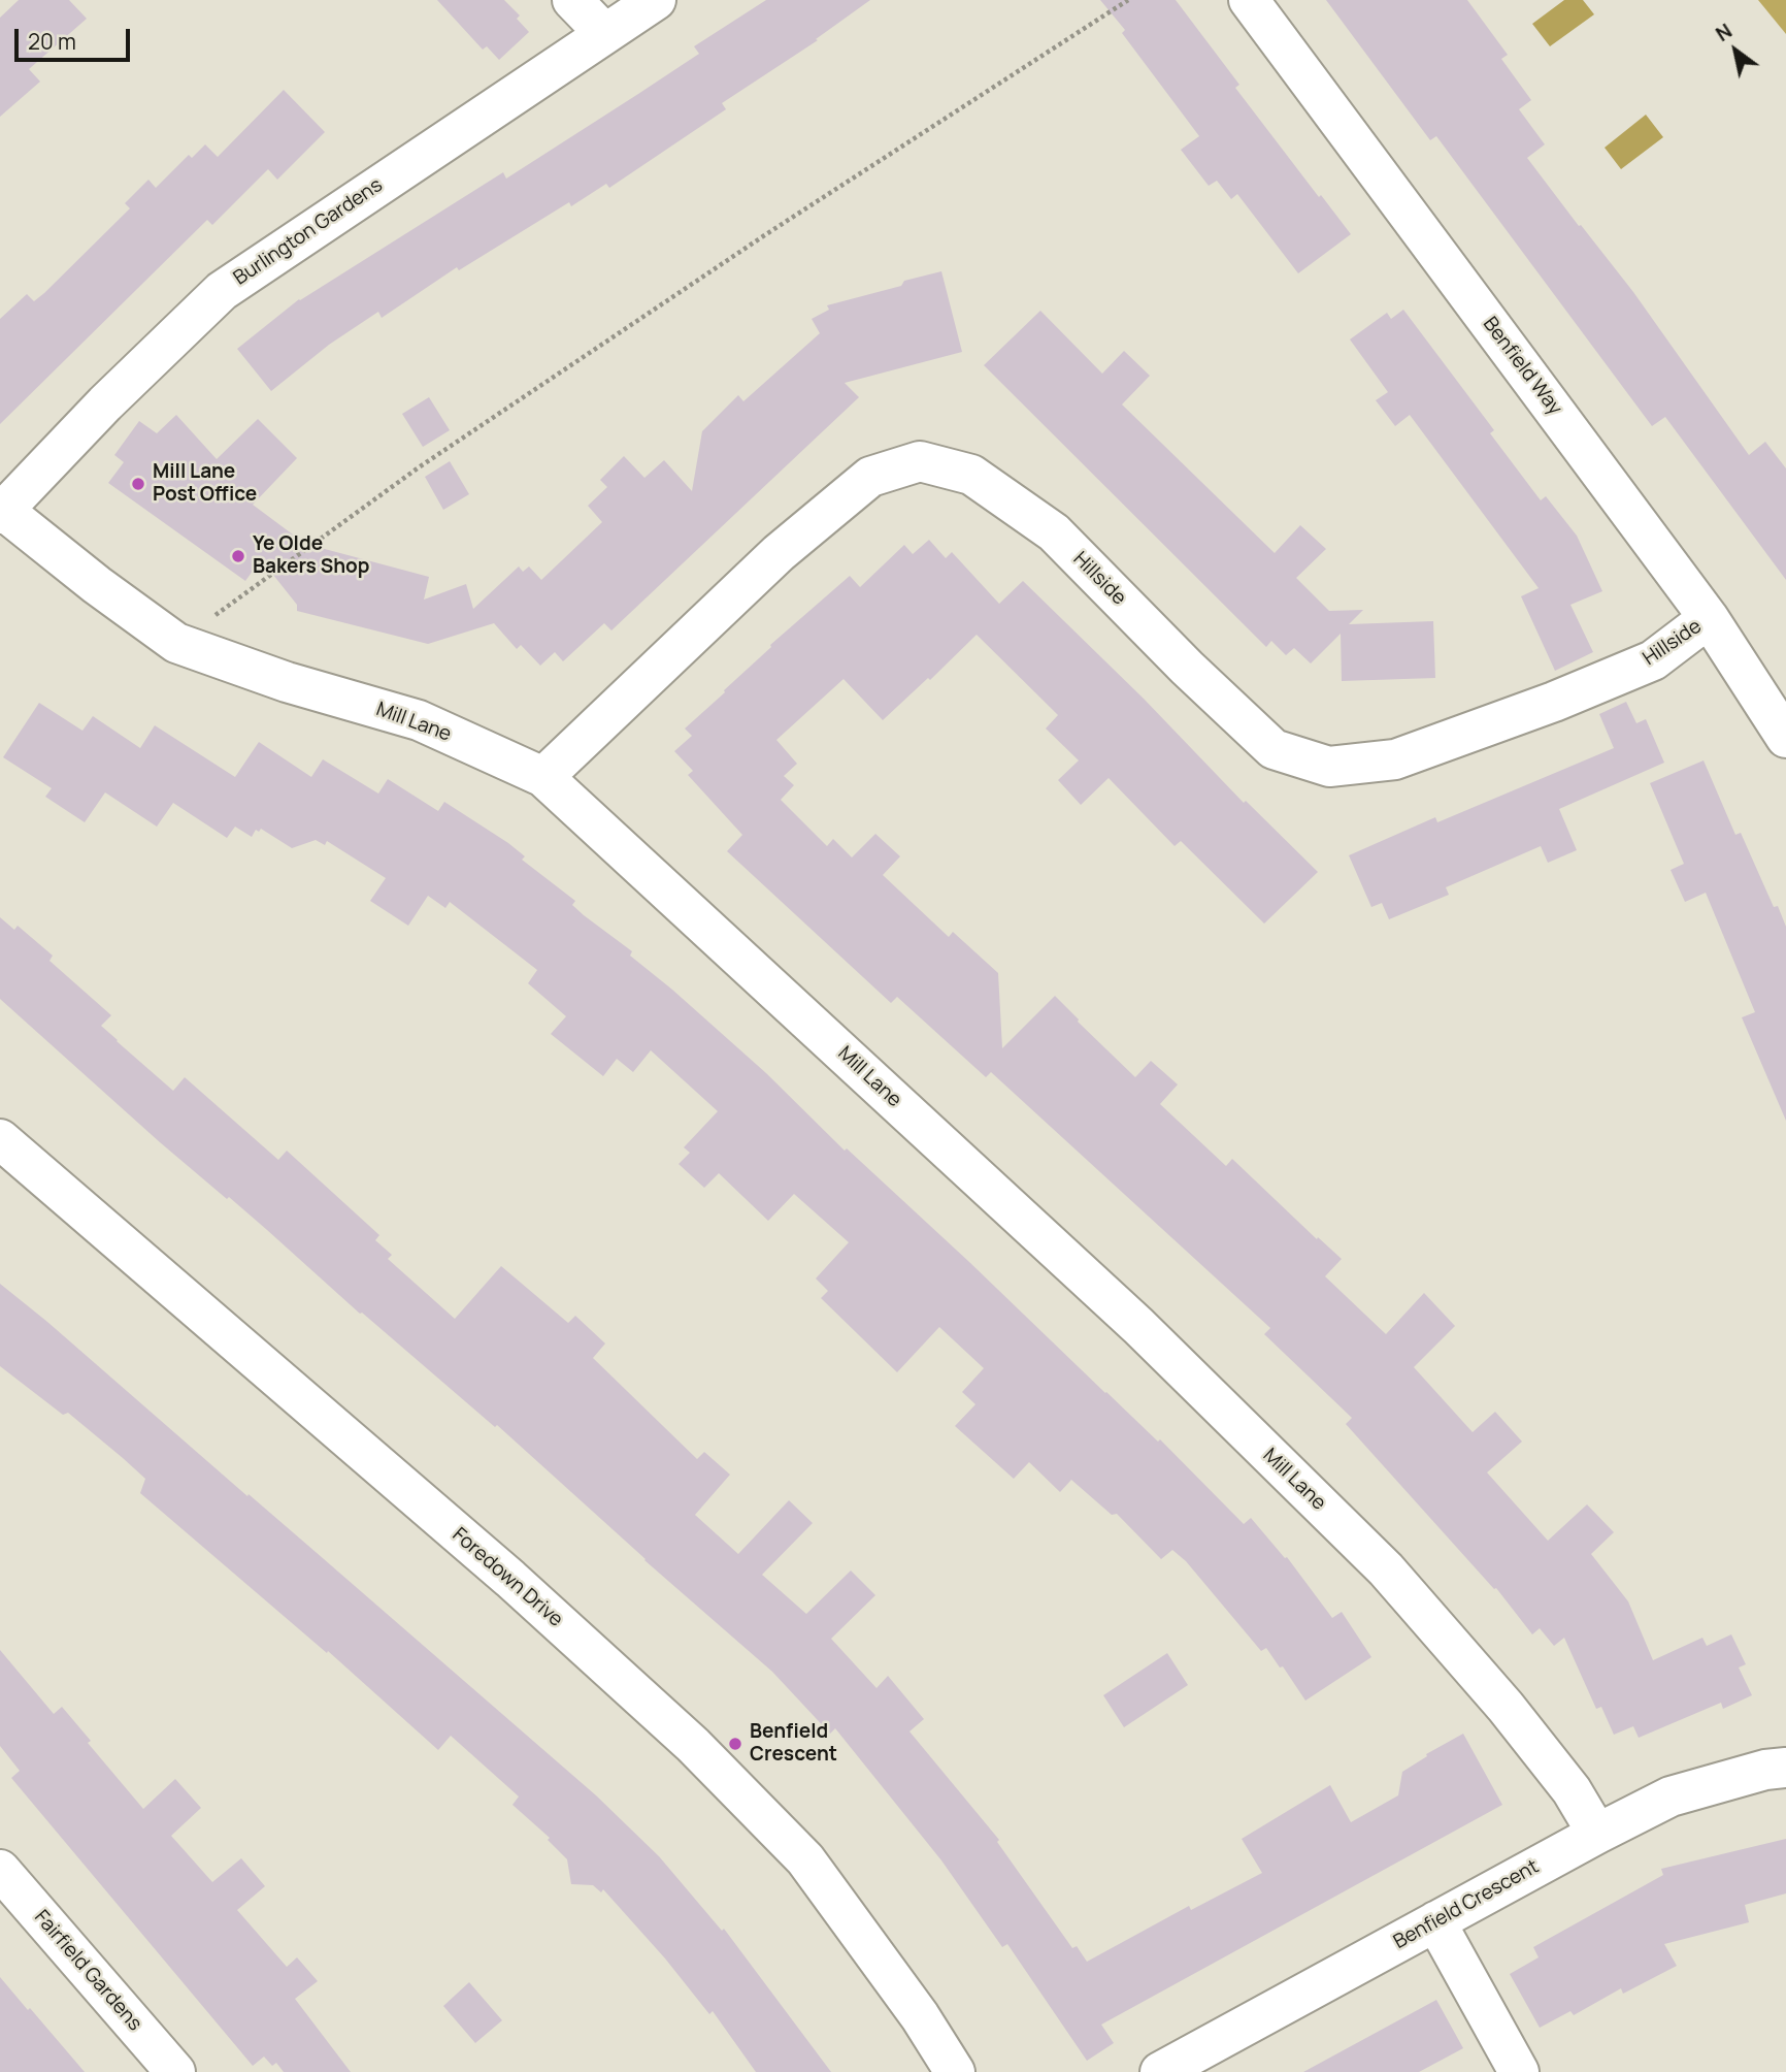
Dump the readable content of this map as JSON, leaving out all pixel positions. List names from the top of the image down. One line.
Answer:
{"streets":{"street":["Burlington Gardens","Benfield Way","Hillside","Mill Lane","Foredown Drive","Benfield Crescent","Fairfield Gardens"]},"crossings":[["Burlington Gardens","Mill Lane"],["Benfield Way","Hillside"],["Hillside","Mill Lane"],["Mill Lane","Benfield Crescent"]],"places":["Mill Lane Post Office","Ye Olde Bakers Shop","Benfield Crescent"],"scale_bar":"20 m","north":"top left"}
